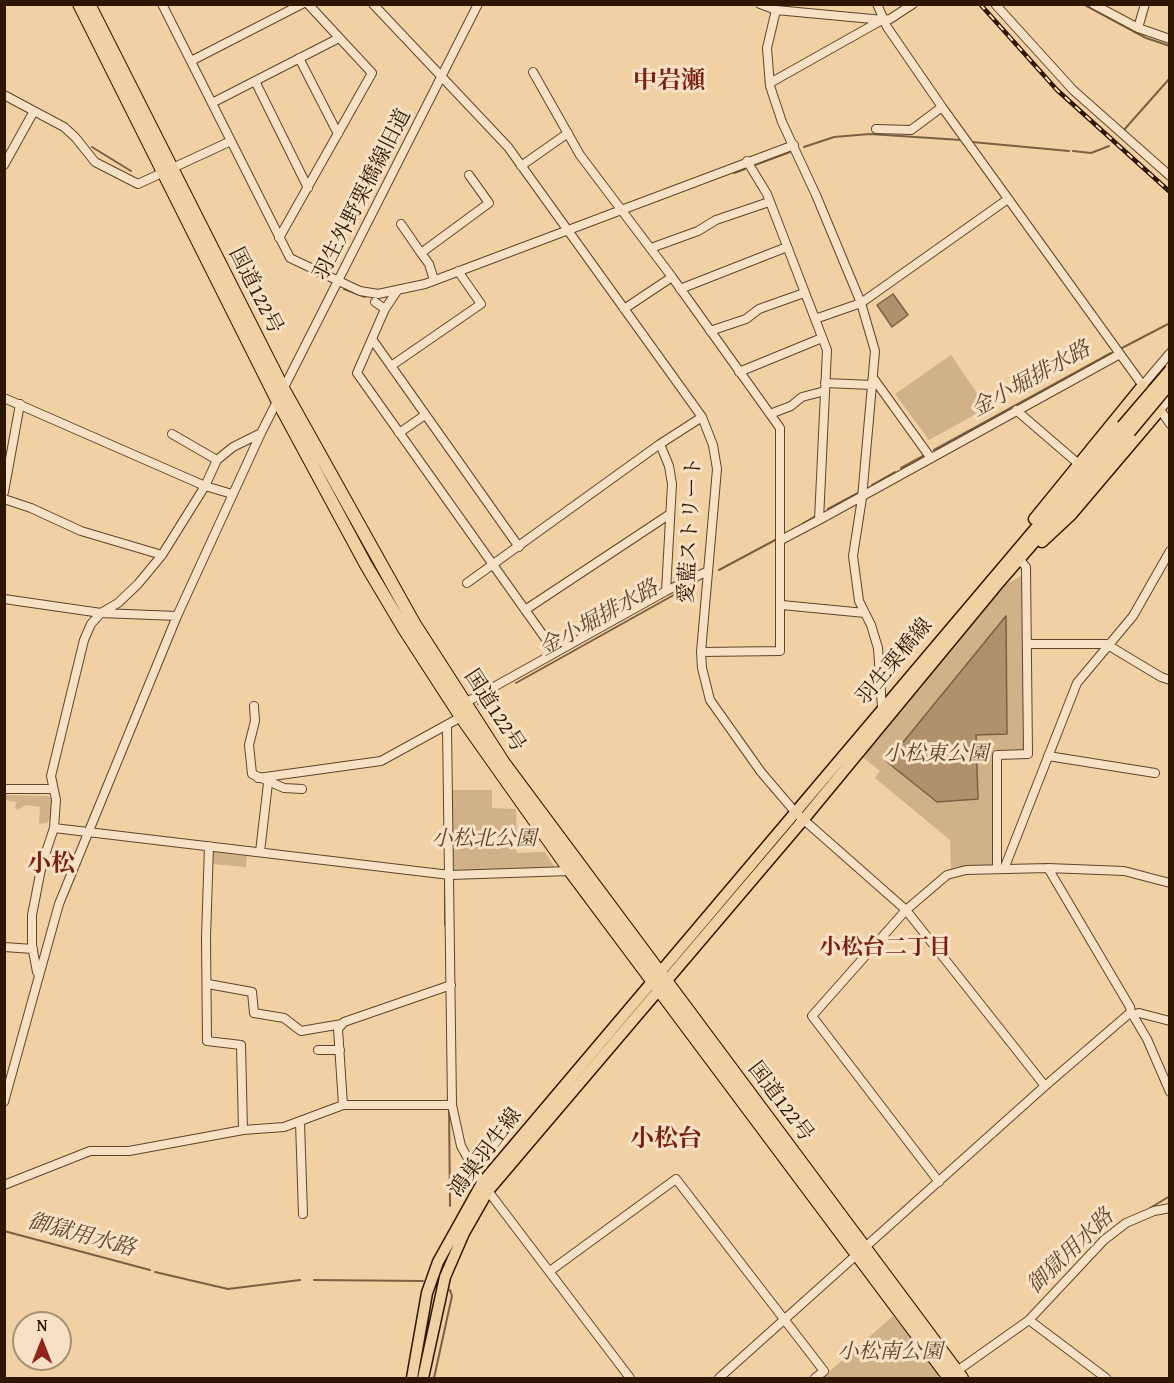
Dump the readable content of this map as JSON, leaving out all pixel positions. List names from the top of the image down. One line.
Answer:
{"streets":{"highway":["国道122号"],"main road":["羽生栗橋線","鴻巣羽生線"],"street":["羽生外野栗橋線旧道","愛藍ストリート"]},"crossings":[["羽生外野栗橋線旧道","国道122号"],["羽生外野栗橋線旧道","愛藍ストリート"],["国道122号","羽生栗橋線"],["国道122号","鴻巣羽生線"],["愛藍ストリート","羽生栗橋線"],["羽生栗橋線","鴻巣羽生線"]],"districts":["中岩瀬","小松","小松台二丁目","小松台"],"water":["金小堀排水路","御獄用水路"],"parks":["小松東公園","小松北公園","小松南公園"],"north":"top"}
